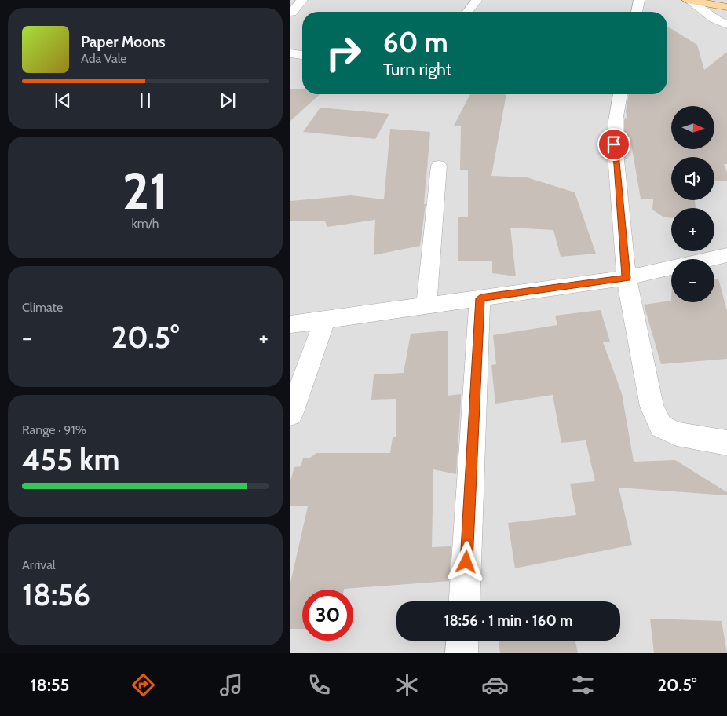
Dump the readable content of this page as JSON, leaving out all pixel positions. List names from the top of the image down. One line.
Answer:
{"north":"right","page":{"turn":["60 m","Turn right"],"song":["Paper Moons","Ada Vale"],"map_buttons":["+","−"],"tile":[["21","km/h"],"Climate",["Range · 91%","455 km"],["Arrival","18:56"]],"heat":["−","20.5°","+"],"limit":"30","trip":"18:56 · 1 min · 160 m","tabs":["18:55","20.5°"]}}
